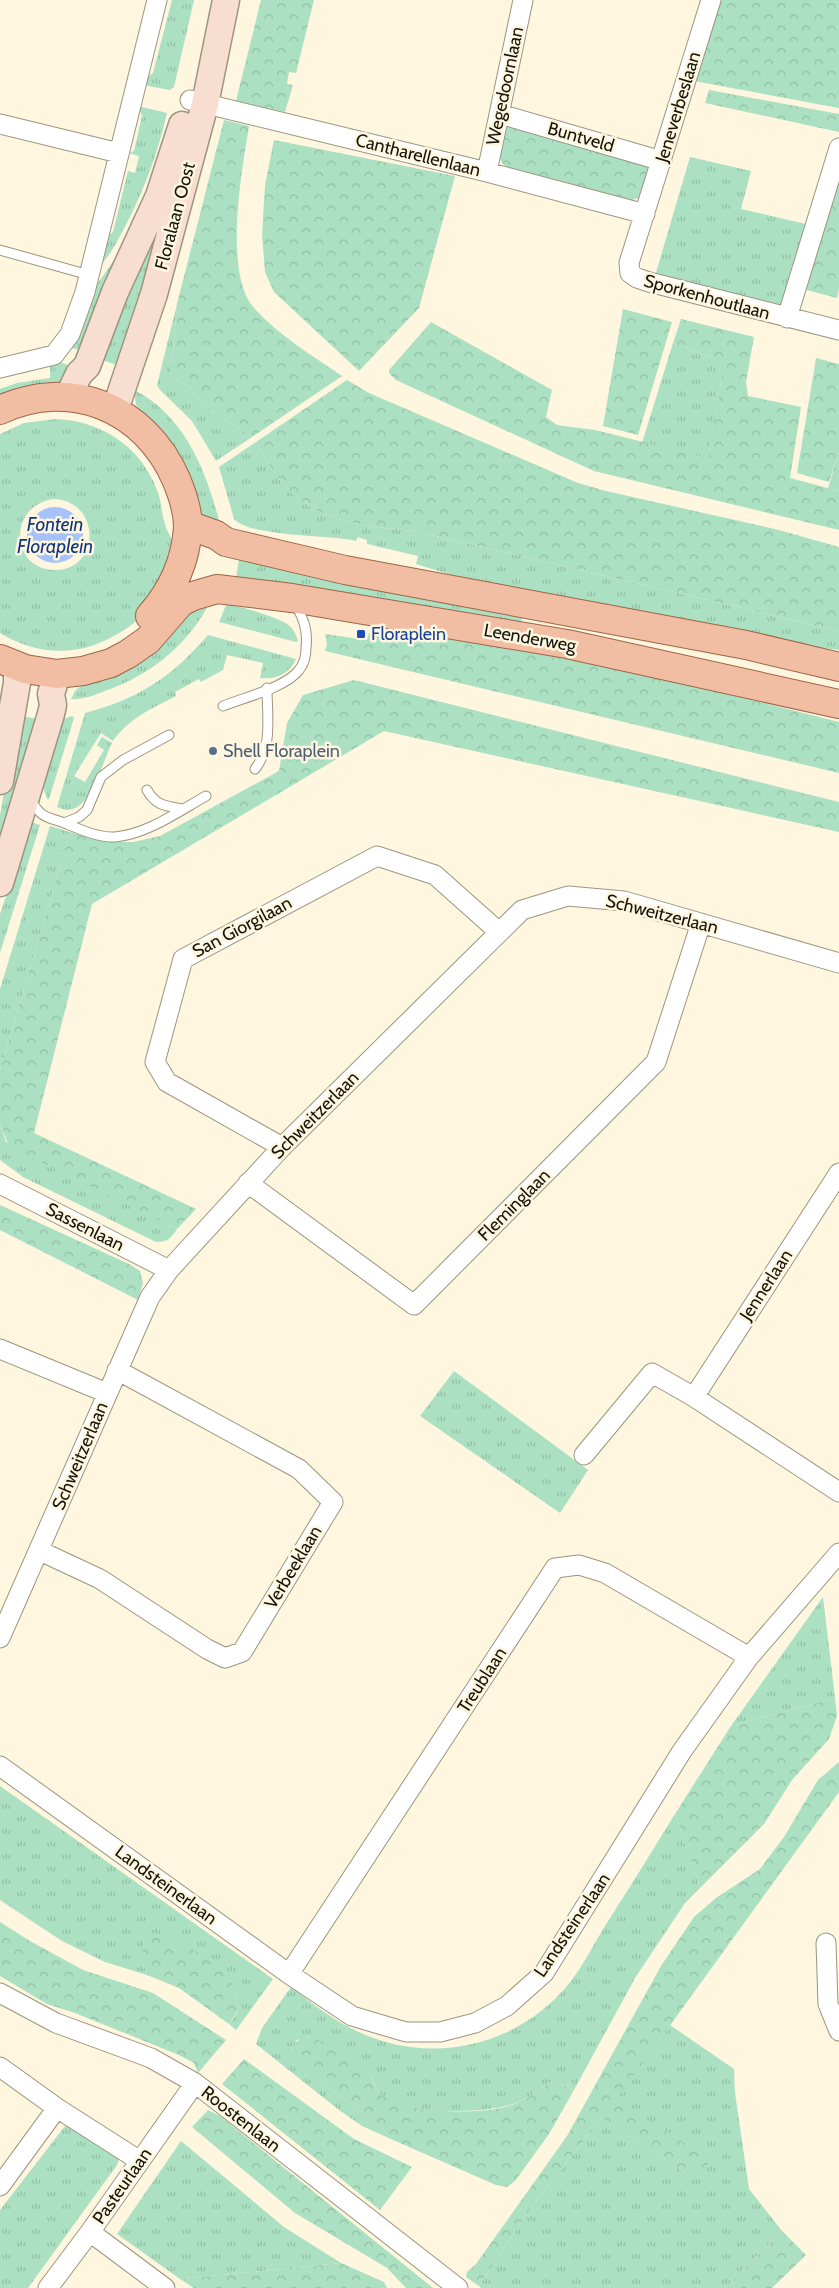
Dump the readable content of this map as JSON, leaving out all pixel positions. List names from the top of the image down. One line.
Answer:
{"streets":{"main road":["Floralaan Oost","Leenderweg"],"street":["Wegedoornlaan","Jeneverbeslaan","Buntveld","Cantharellenlaan","Sporkenhoutlaan","Schweitzerlaan","San Giorgilaan","Fleminglaan","Sassenlaan","Jennerlaan","Verbeeklaan","Treublaan","Landsteinerlaan","Roostenlaan","Pasteurlaan"]},"crossings":[["Wegedoornlaan","Buntveld"],["Wegedoornlaan","Cantharellenlaan"],["Jeneverbeslaan","Buntveld"],["Jeneverbeslaan","Cantharellenlaan"],["Jeneverbeslaan","Sporkenhoutlaan"],["Cantharellenlaan","Floralaan Oost"],["Cantharellenlaan","Sporkenhoutlaan"],["Schweitzerlaan","San Giorgilaan"],["Schweitzerlaan","Fleminglaan"],["Schweitzerlaan","Sassenlaan"],["Schweitzerlaan","Verbeeklaan"],["Treublaan","Landsteinerlaan"],["Roostenlaan","Pasteurlaan"]],"water":["Fontein Floraplein"],"places":{"transit":["Floraplein"],"other":["Shell Floraplein"]}}
